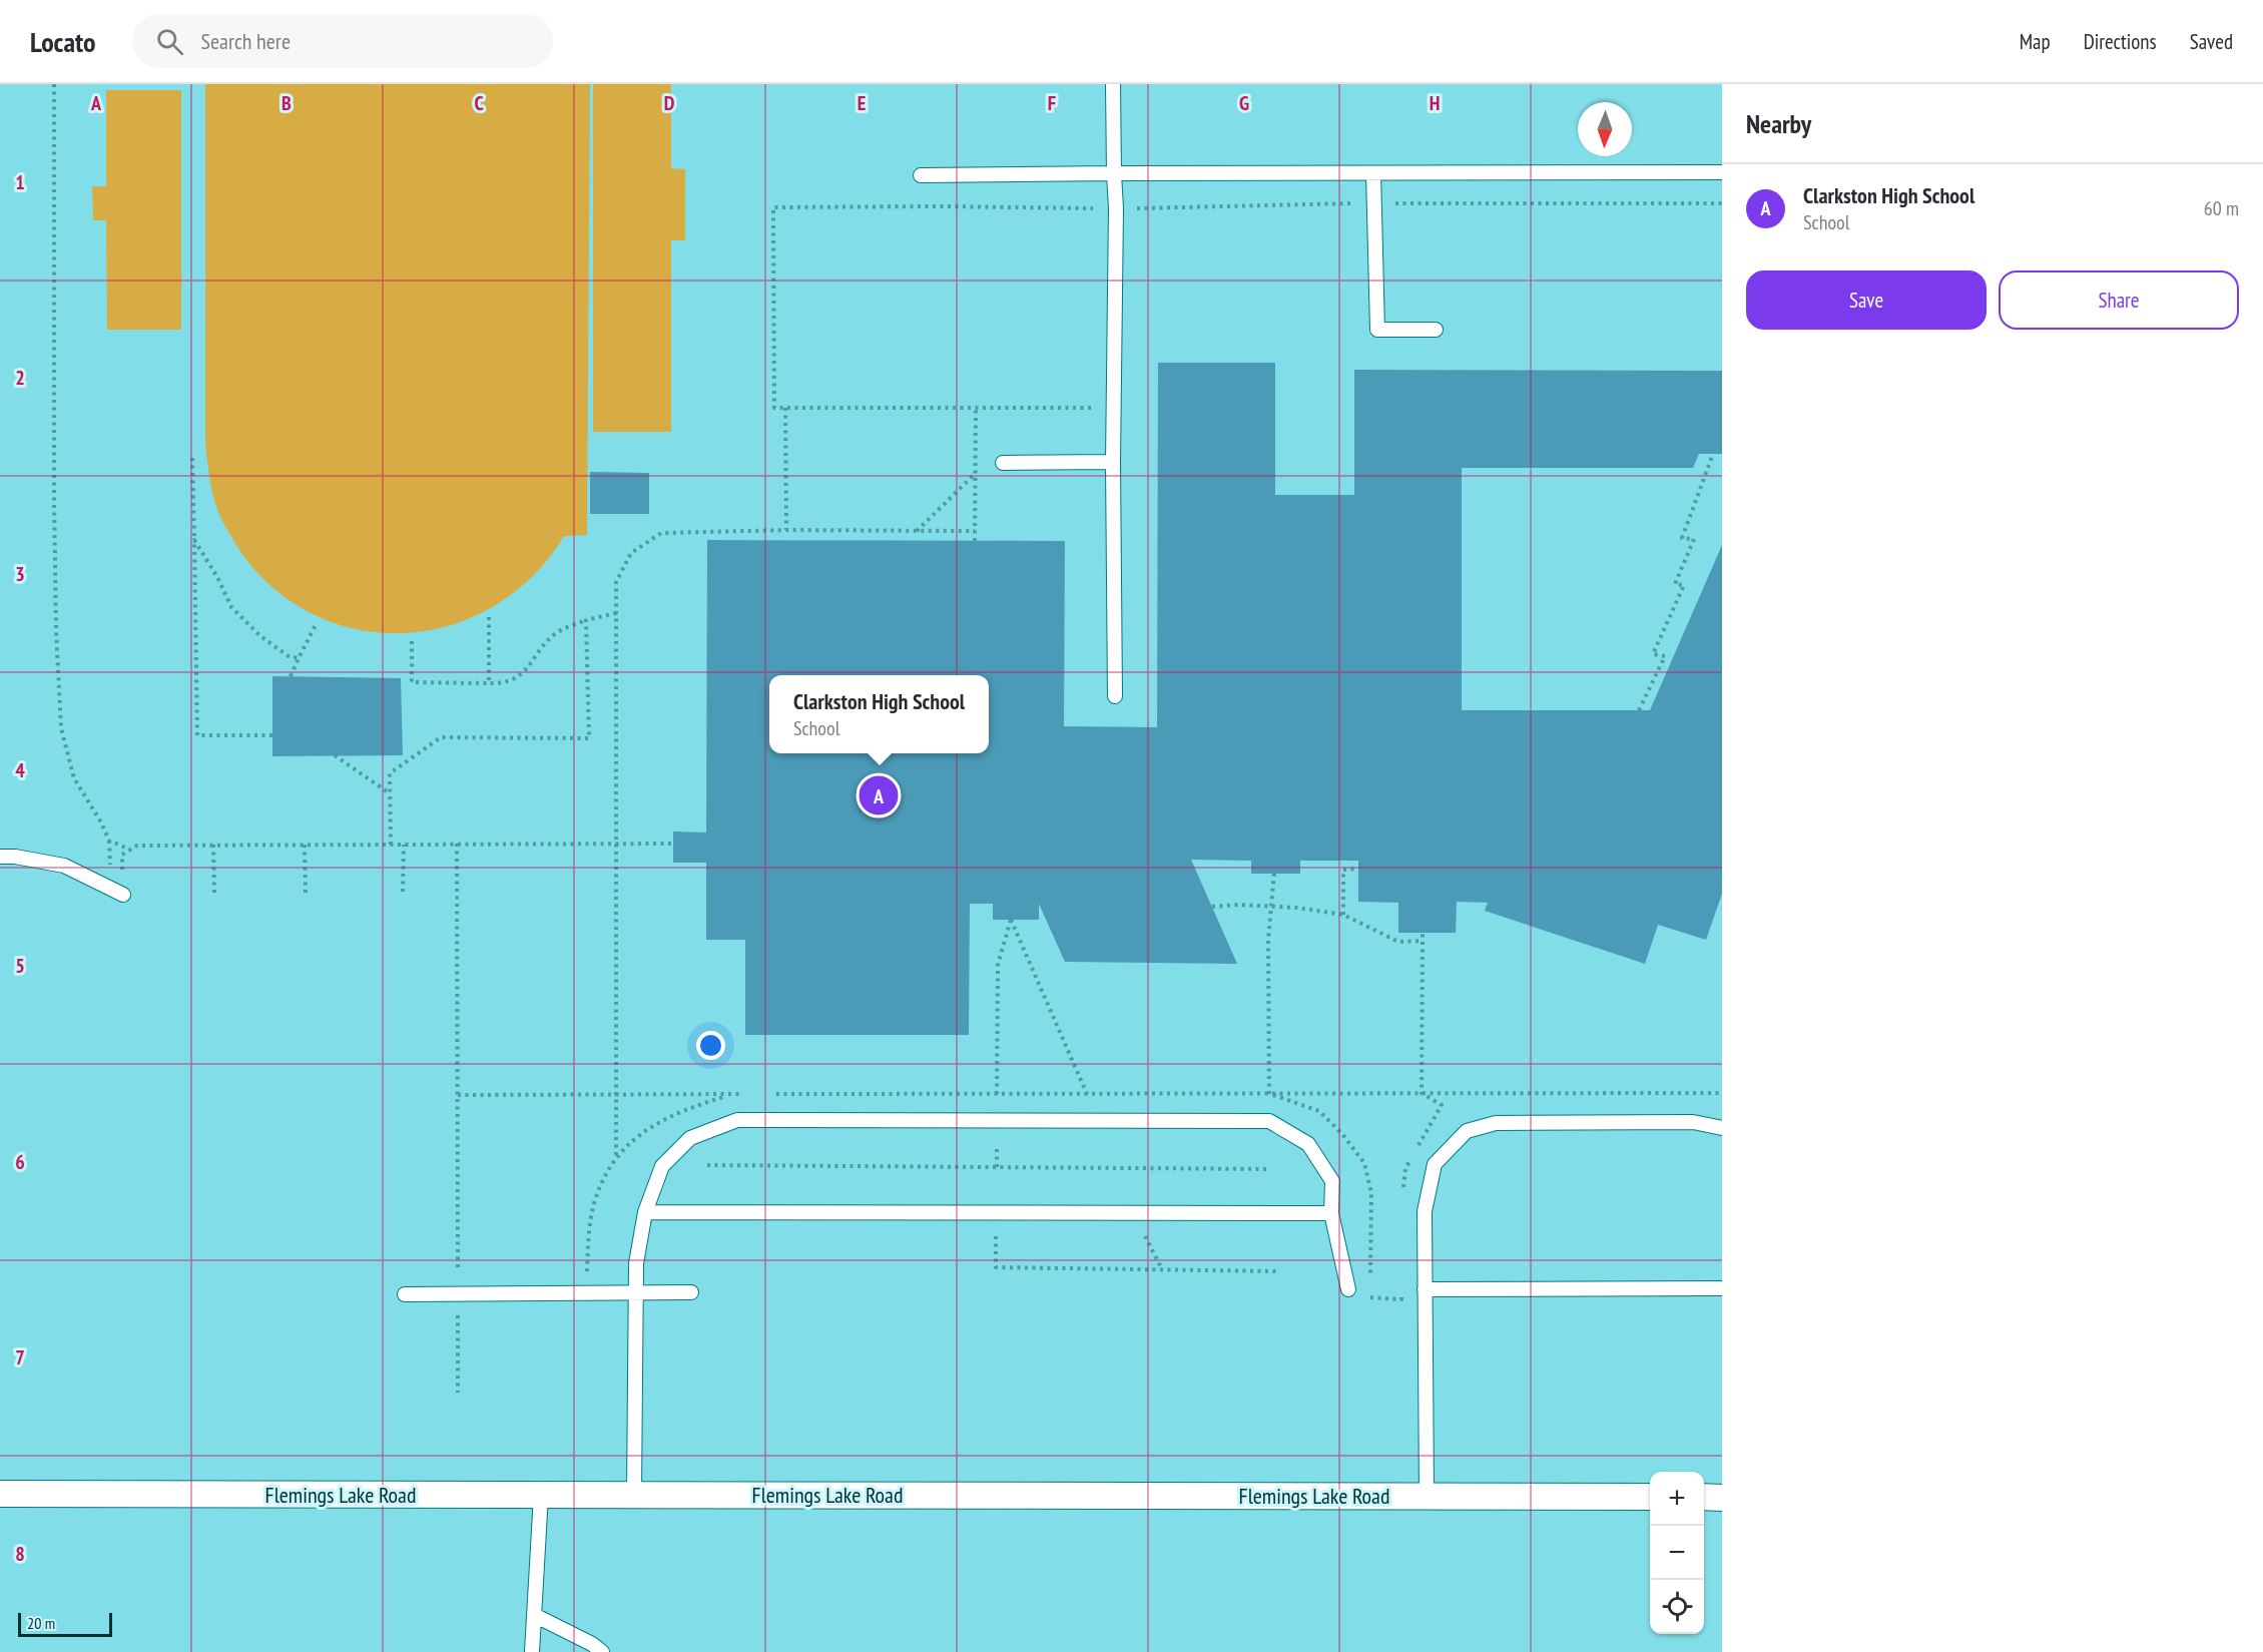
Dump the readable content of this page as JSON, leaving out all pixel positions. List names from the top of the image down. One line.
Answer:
{"streets":{"street":["Flemings Lake Road"]},"scale_bar":"20 m","north":"bottom","page":{"header":"Locato","search":"Search here","nav":["Map","Directions","Saved"],"heading":"Nearby","list":[{"mark":"A","name":"Clarkston High School","note":"School","value":"60 m"}],"buttons":["Save","Share"],"popup":["Clarkston High School","School"],"pins":"A","map_buttons":["+","−"],"scale":"20 m"},"grid":{"columns":["A","B","C","D","E","F","G","H"],"rows":["1","2","3","4","5","6","7","8"]}}
